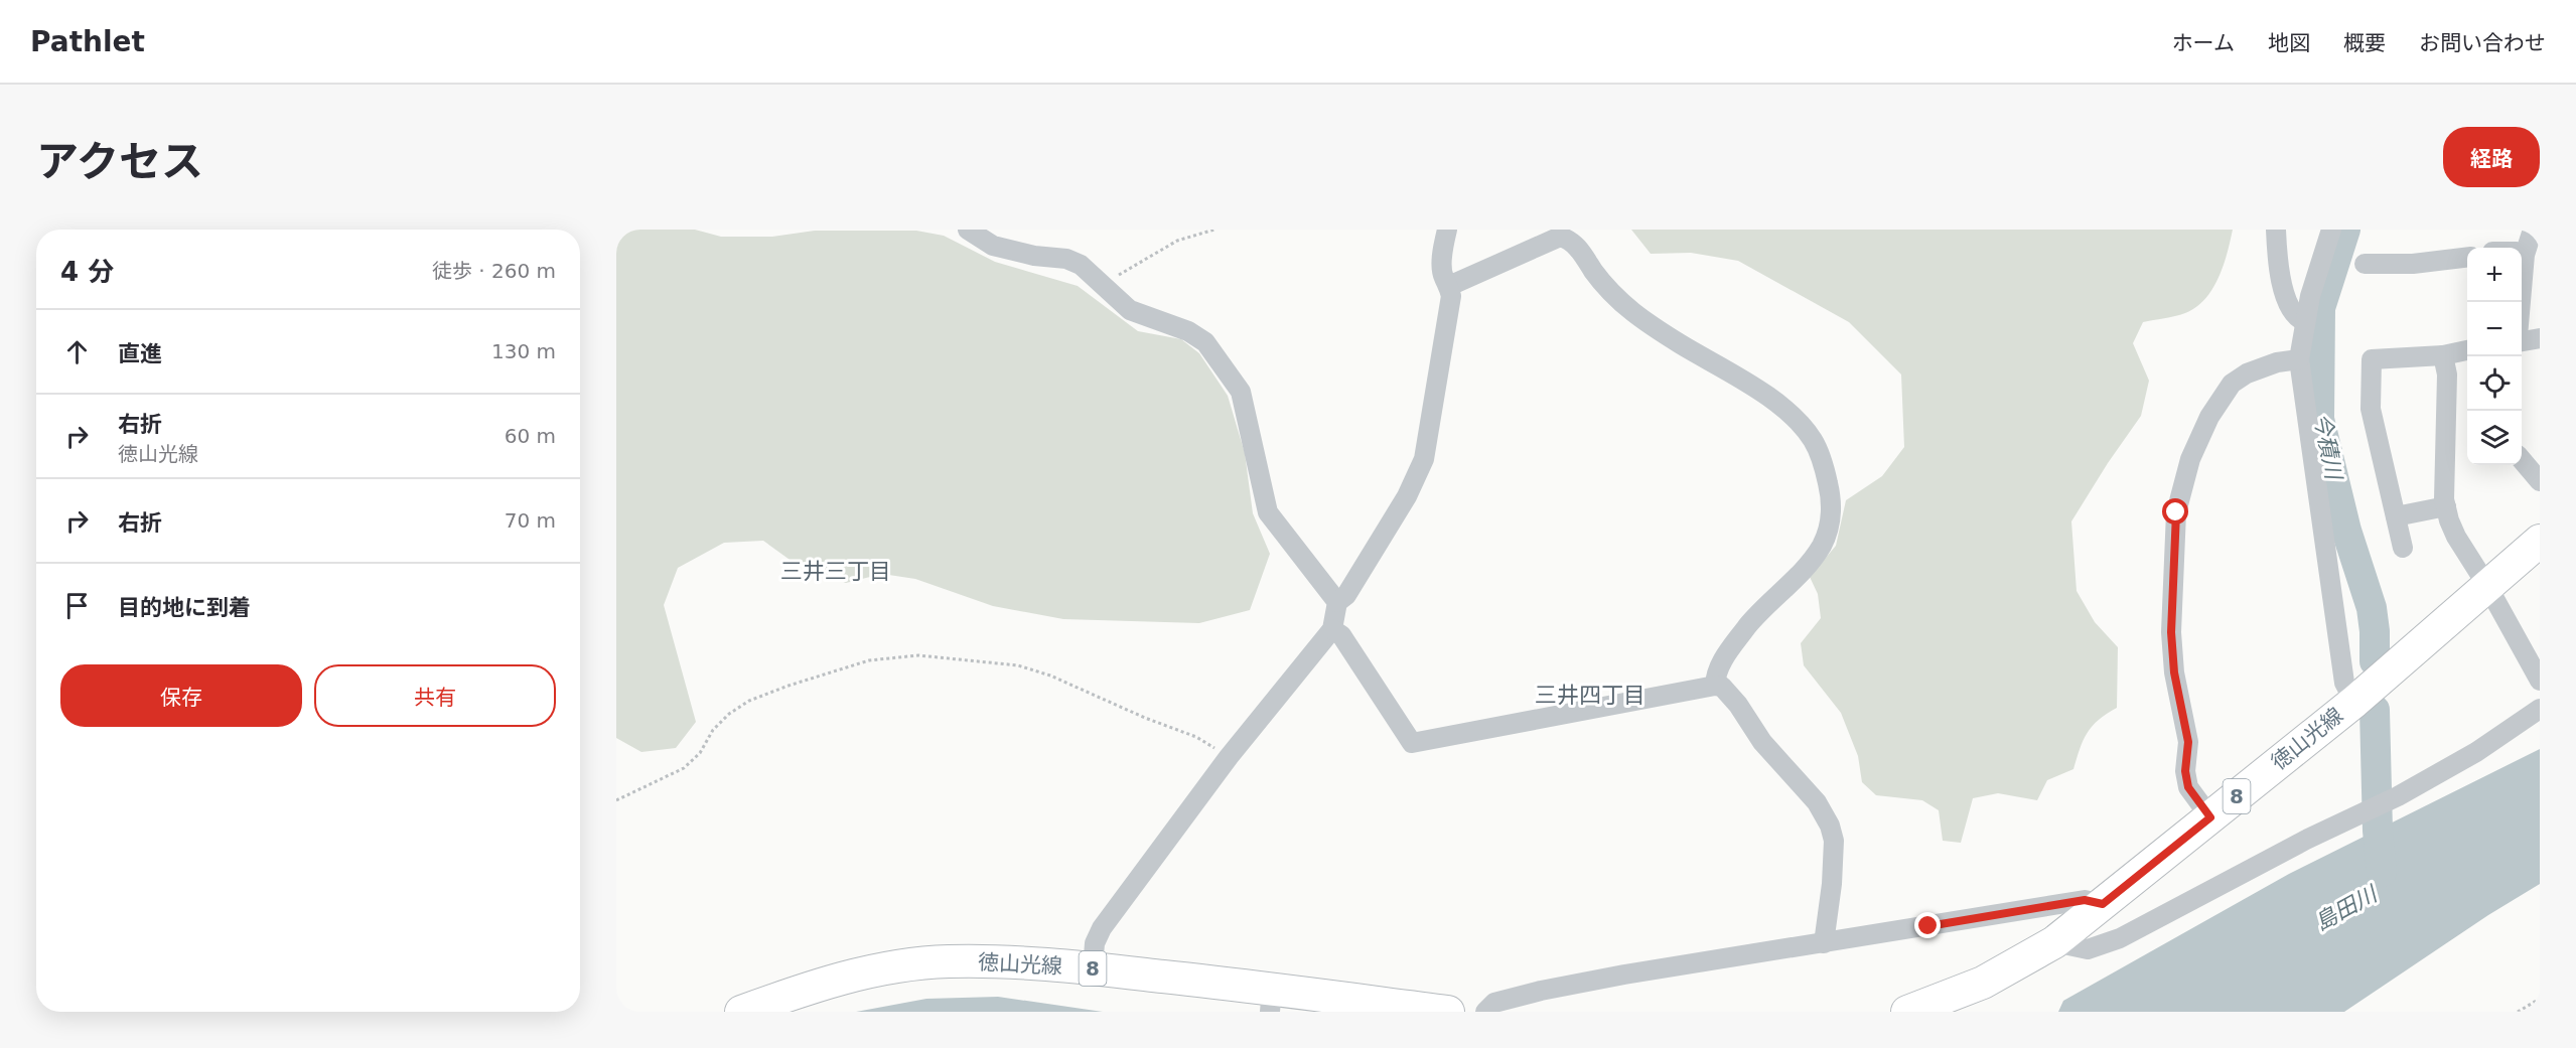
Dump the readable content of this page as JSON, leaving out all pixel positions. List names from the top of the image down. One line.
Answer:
{"streets":{"main road":["徳山光線","8"]},"districts":["三井三丁目","三井四丁目"],"water":["今積川","島田川"],"page":{"header":"Pathlet","nav":["ホーム","地図","概要","お問い合わせ"],"title":"アクセス","buttons":["経路",["保存","共有"]],"heading":["4 分","徒歩 · 260 m"],"map_buttons":["+","−"],"list":[["直進","130 m"],["右折","徳山光線","60 m"],["右折","70 m"],"目的地に到着"]}}
